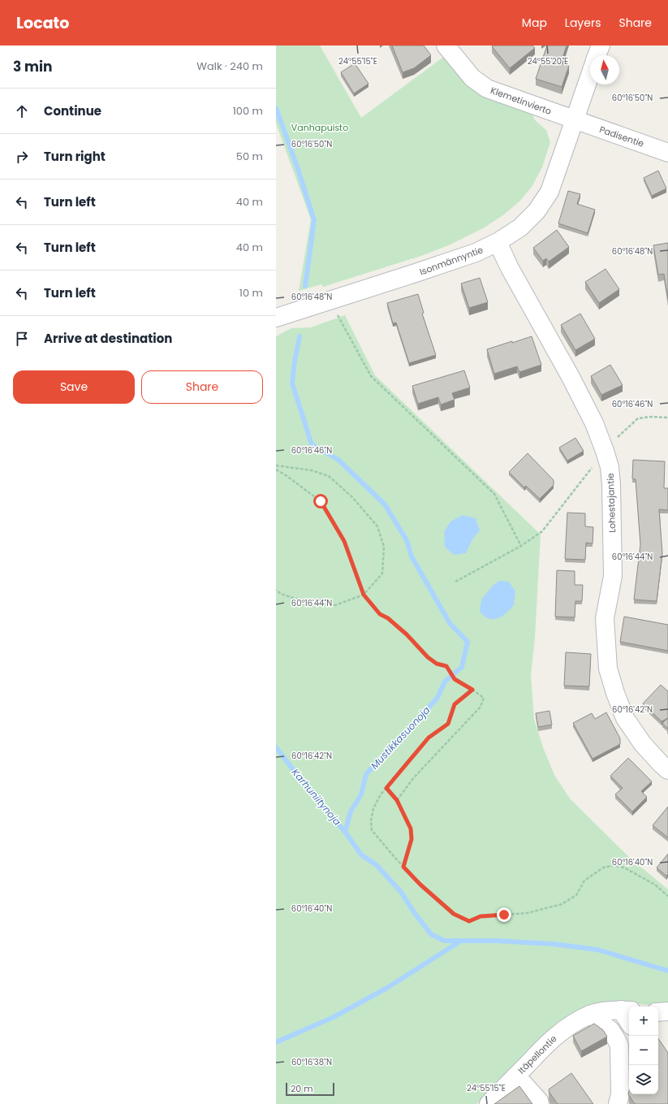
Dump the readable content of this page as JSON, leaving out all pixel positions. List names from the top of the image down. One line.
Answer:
{"streets":{"street":["Klemetinvierto","Padisentie","Isonmännyntie","Lohestajantie","Itäpellontie"]},"crossings":[["Klemetinvierto","Padisentie"],["Klemetinvierto","Isonmännyntie"],["Padisentie","Isonmännyntie"],["Isonmännyntie","Lohestajantie"]],"water":["Mustikkasuonoja","Karhuniitynoja"],"parks":["Vanhapuisto"],"scale_bar":"20 m","north":"top","page":{"header":"Locato","nav":["Map","Layers","Share"],"heading":["3 min","Walk · 240 m"],"list":[["Continue","100 m"],["Turn right","50 m"],["Turn left","40 m"],["Turn left","40 m"],["Turn left","10 m"],"Arrive at destination"],"buttons":["Save","Share"],"map_buttons":["+","−"],"scale":"20 m"},"coordinates":["24°55'15\"E","24°55'20\"E","60°16'50\"N","60°16'48\"N","60°16'46\"N","60°16'44\"N","60°16'42\"N","60°16'40\"N","60°16'38\"N"]}
